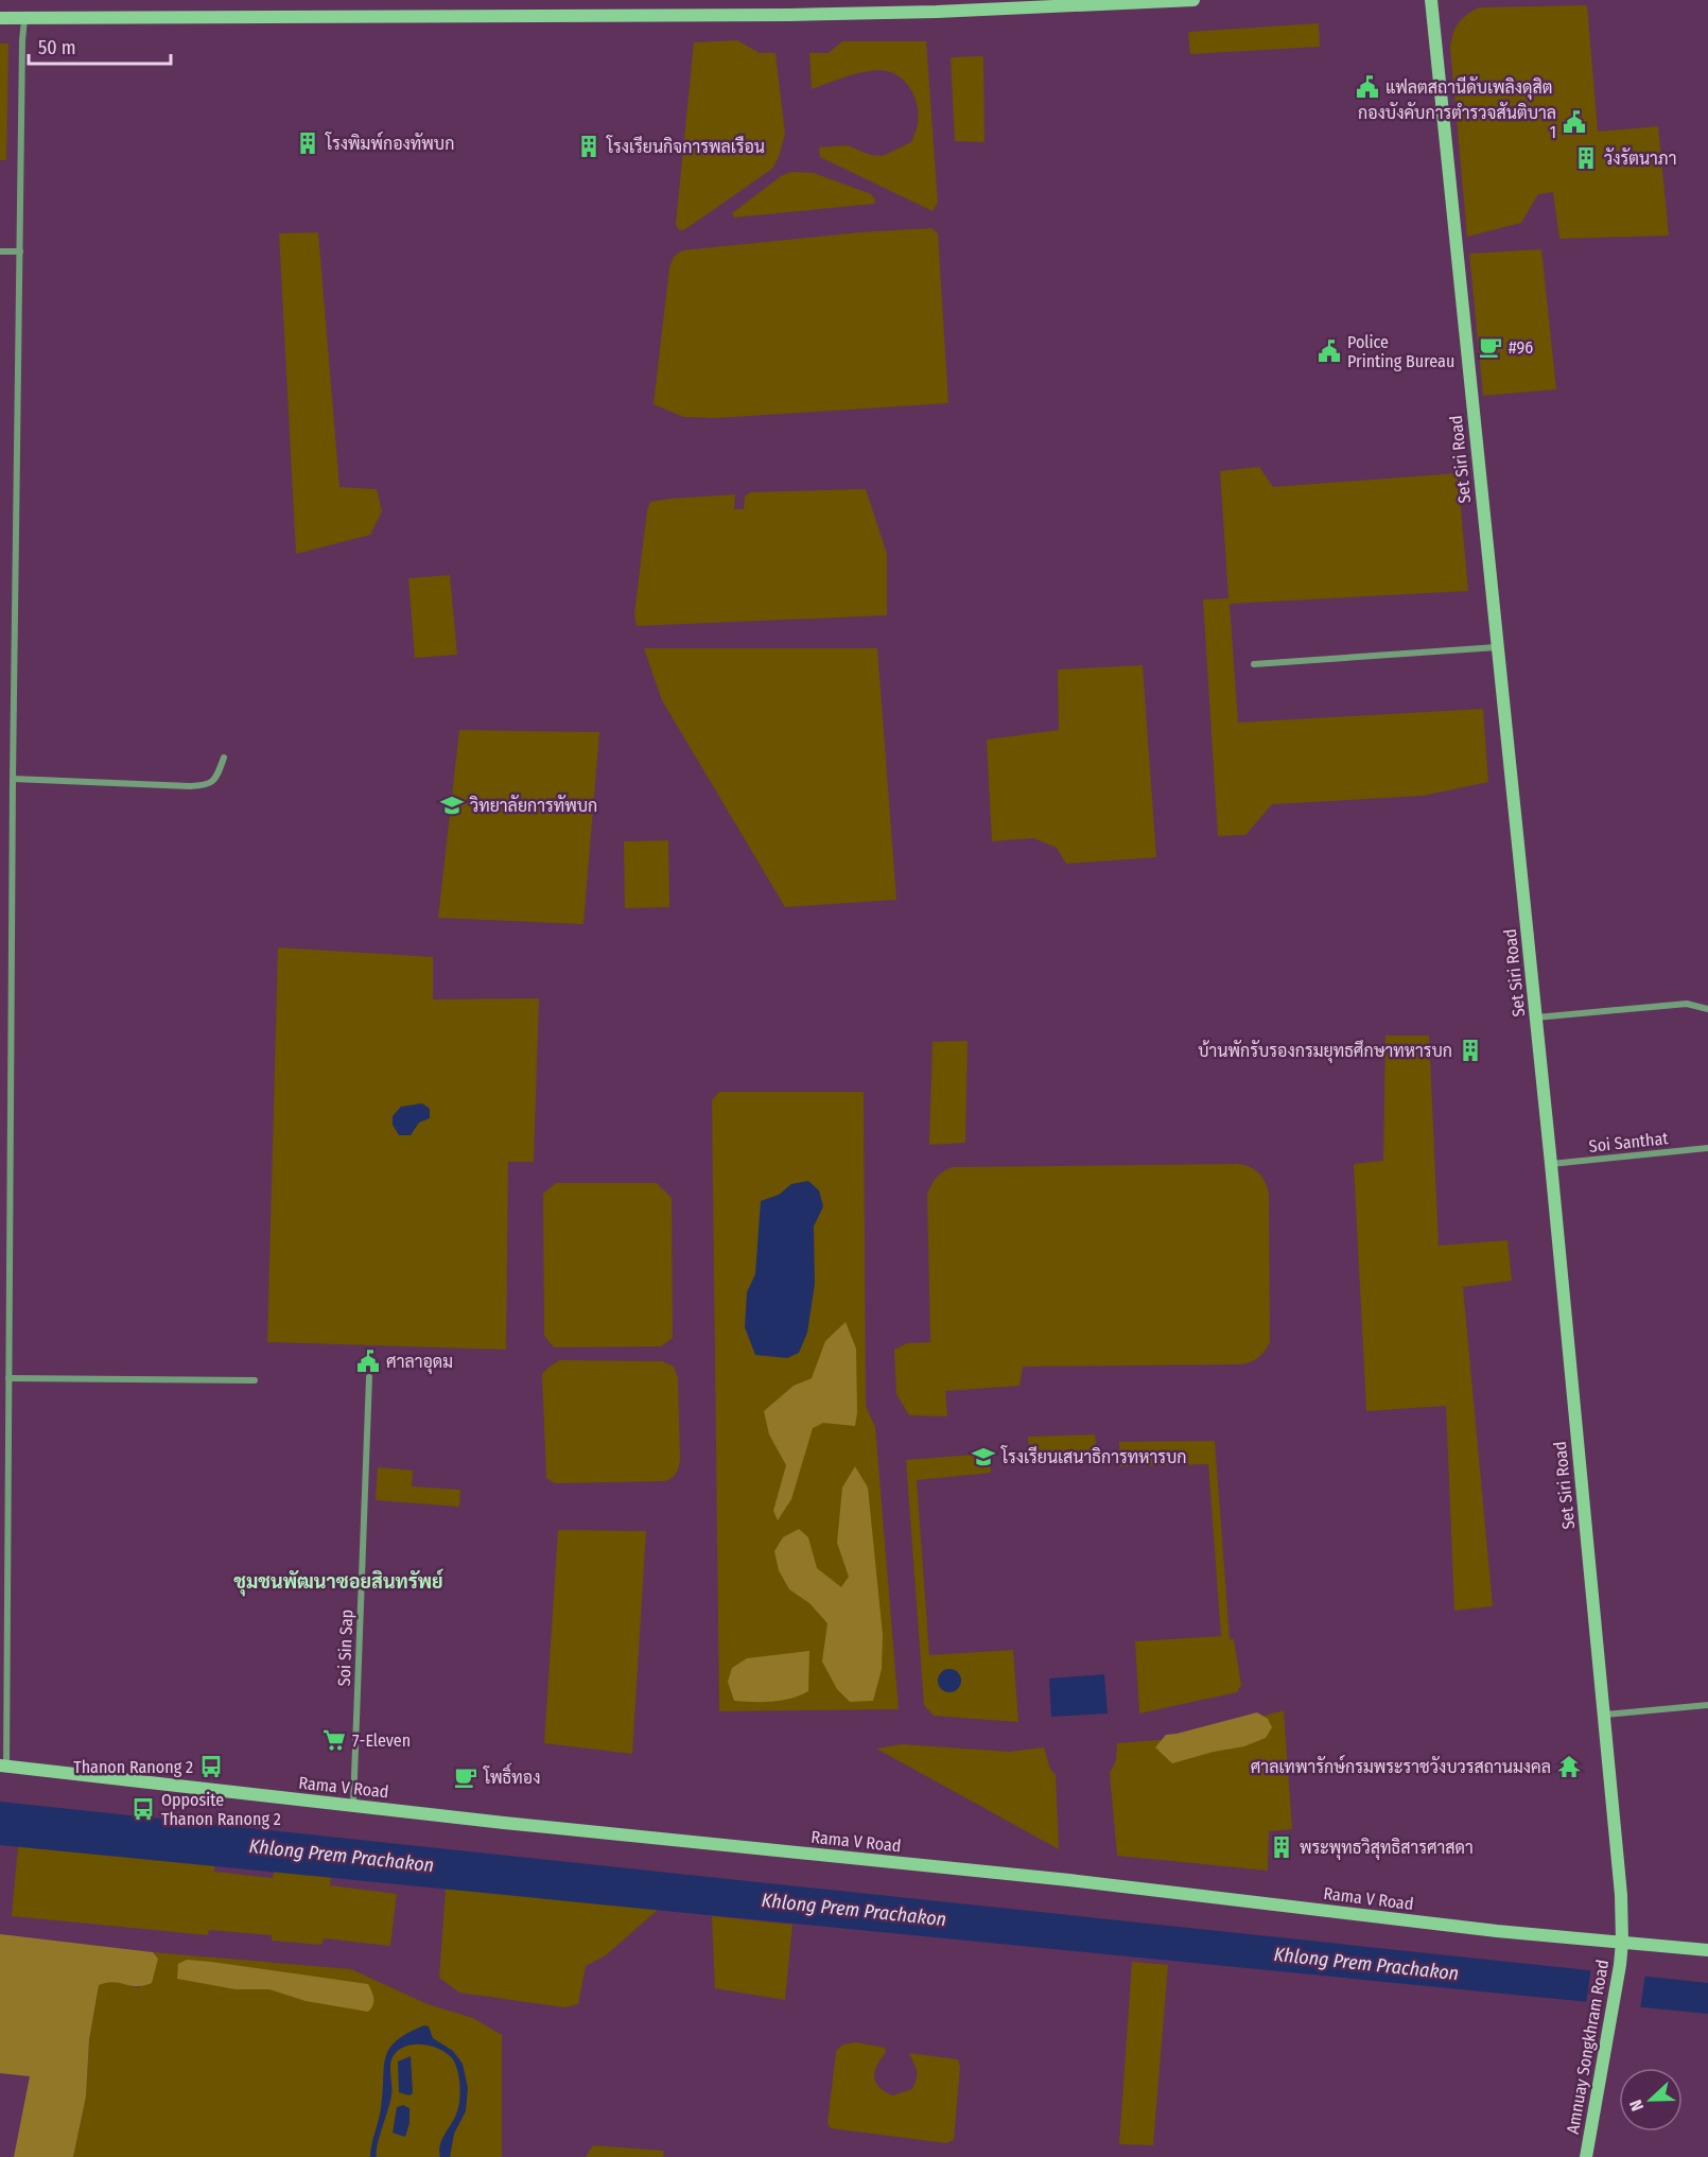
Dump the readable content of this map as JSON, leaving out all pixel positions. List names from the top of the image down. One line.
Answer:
{"streets":{"street":["Set Siri Road","Soi Santhat","Soi Sin Sap","Rama V Road","Amnuay Songkhram Road"]},"crossings":[["Set Siri Road","Soi Santhat"],["Set Siri Road","Rama V Road"],["Set Siri Road","Amnuay Songkhram Road"],["Soi Sin Sap","Rama V Road"],["Rama V Road","Amnuay Songkhram Road"]],"districts":["ชุมชนพัฒนาซอยสินทรัพย์"],"water":["Khlong Prem Prachakon"],"places":{"public building":["แฟลตสถานีดับเพลิงดุสิต","กองบังคับการตำรวจสันติบาล 1","Police Printing Bureau","ศาลาอุดม"],"building":["โรงพิมพ์กองทัพบก","โรงเรียนกิจการพลเรือน","วังรัตนาภา","บ้านพักรับรองกรมยุทธศึกษาทหารบก","พระพุทธวิสุทธิสารศาสดา"],"cafe":["#96","โพธิ์ทอง"],"school or university":["วิทยาลัยการทัพบก","โรงเรียนเสนาธิการทหารบก"],"supermarket":["7-Eleven"],"bus stop":["Thanon Ranong 2","Opposite Thanon Ranong 2"],"temple":["ศาลเทพารักษ์กรมพระราชวังบวรสถานมงคล"]},"scale_bar":"50 m","north":"left"}
